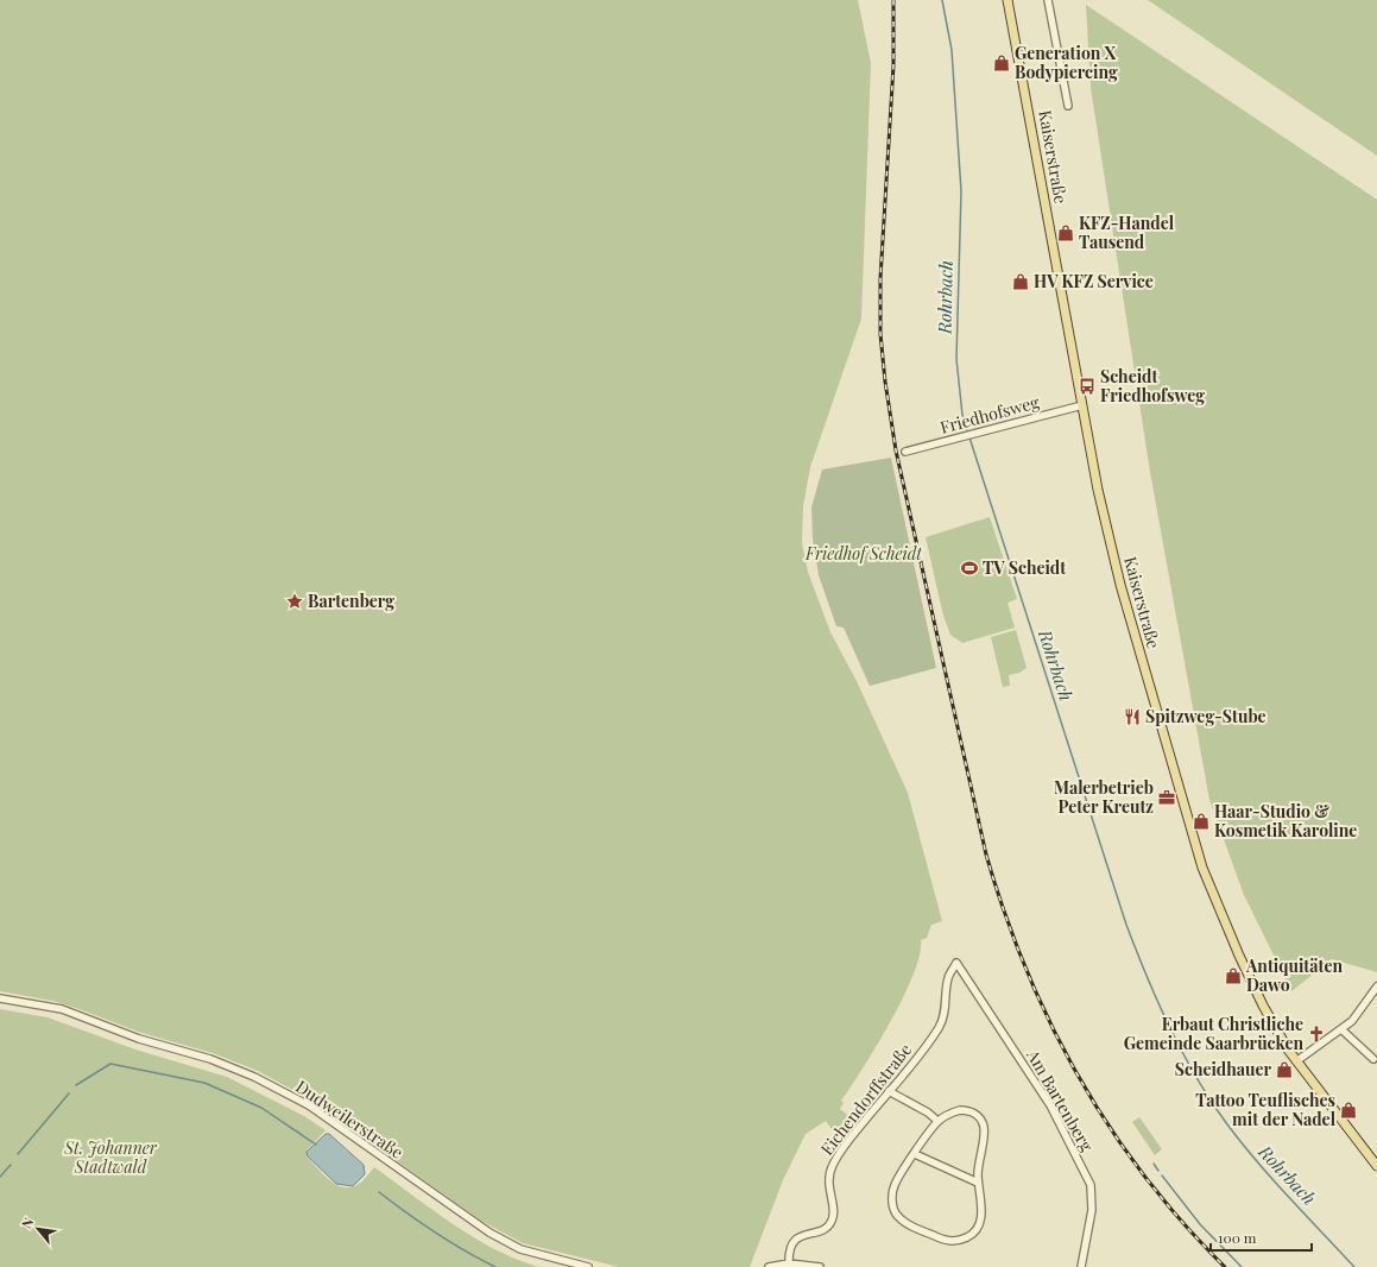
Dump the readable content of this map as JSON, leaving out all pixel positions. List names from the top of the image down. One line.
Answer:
{"streets":{"main road":["Kaiserstraße"],"street":["Friedhofsweg","Eichendorffstraße","Am Bartenberg","Dudweilerstraße"]},"crossings":[["Kaiserstraße","Friedhofsweg"],["Eichendorffstraße","Am Bartenberg"]],"water":["Rohrbach"],"parks":["Friedhof Scheidt","St. Johanner Stadtwald"],"places":{"shop":["Generation X Bodypiercing","KFZ-Handel Tausend","HV KFZ Service","Haar-Studio & Kosmetik Karoline","Antiquitäten Dawo","Scheidhauer","Tattoo Teuflisches mit der Nadel"],"bus stop":["Scheidt Friedhofsweg"],"sports":["TV Scheidt"],"place":["Bartenberg"],"restaurant":["Spitzweg-Stube"],"office":["Malerbetrieb Peter Kreutz"],"church":["Erbaut Christliche Gemeinde Saarbrücken"]},"scale_bar":"100 m","north":"top left"}
